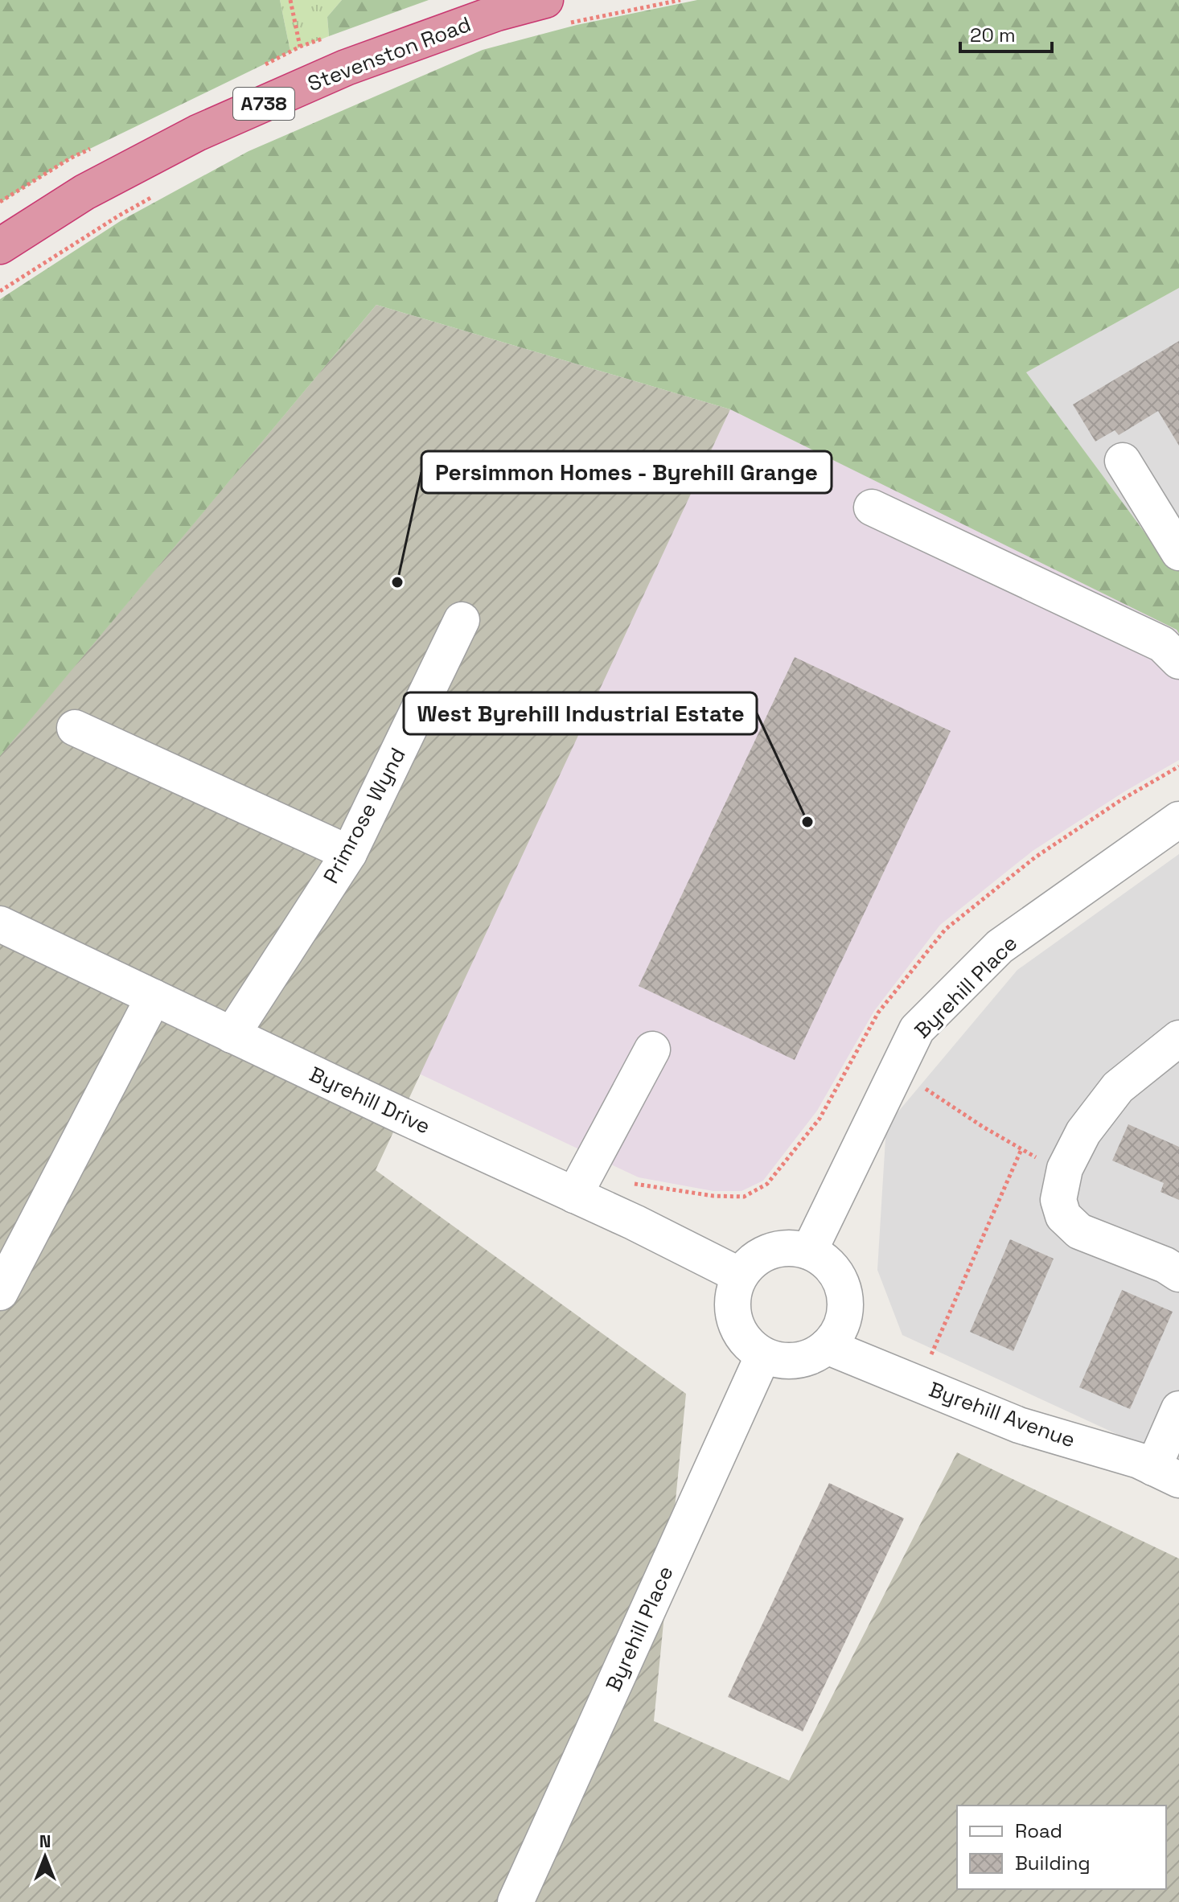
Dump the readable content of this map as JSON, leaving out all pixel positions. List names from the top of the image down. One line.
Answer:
{"streets":{"highway":["Stevenston Road","A738"],"street":["Primrose Wynd","Byrehill Place","Byrehill Drive","Byrehill Avenue"]},"crossings":[["Primrose Wynd","Byrehill Drive"],["Byrehill Place","Byrehill Drive"],["Byrehill Place","Byrehill Avenue"],["Byrehill Drive","Byrehill Avenue"]],"places":["Persimmon Homes - Byrehill Grange","West Byrehill Industrial Estate"],"legend":["Road","Building"],"scale_bar":"20 m","north":"top"}
